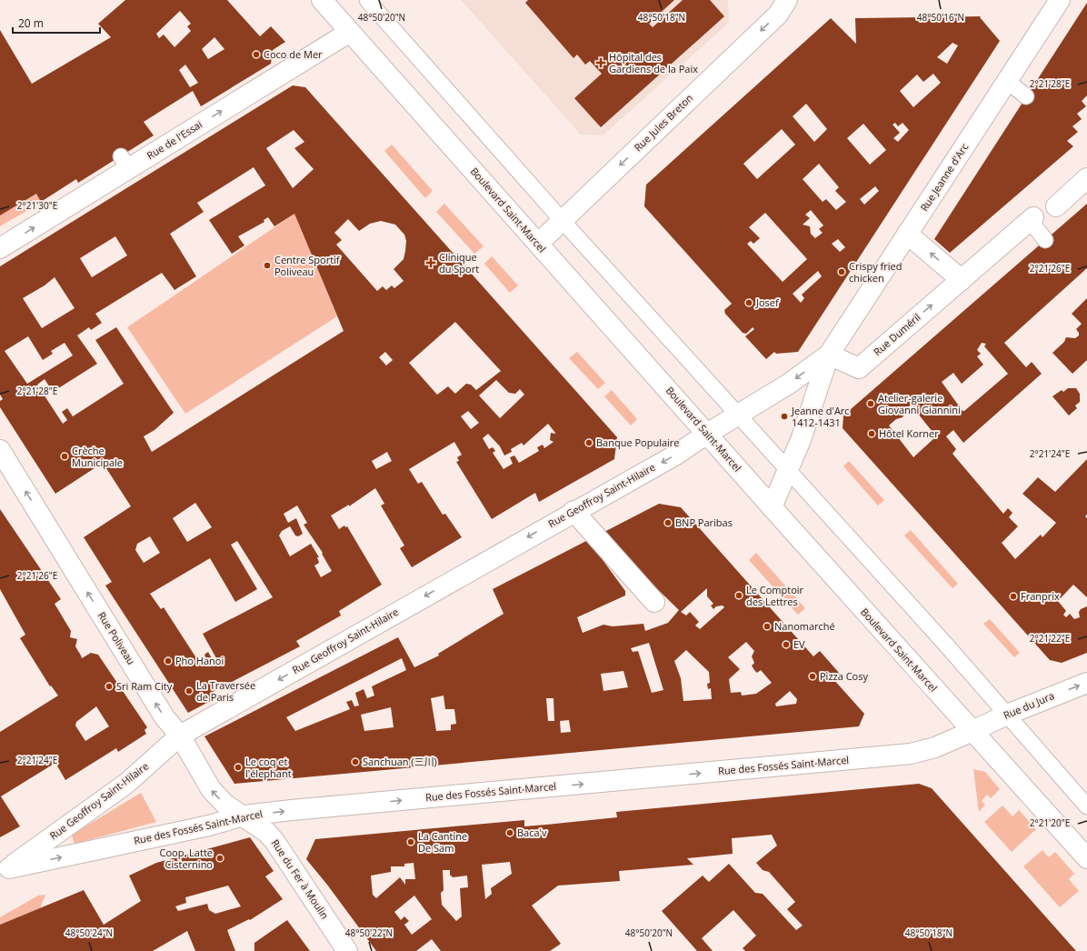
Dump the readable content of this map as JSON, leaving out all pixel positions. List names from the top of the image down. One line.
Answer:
{"streets":{"street":["Rue Jules Breton","Rue de l'Essai","Rue Jeanne d'Arc","Boulevard Saint-Marcel","Rue Duméril","Rue Geoffroy Saint-Hilaire","Rue Poliveau","Rue du Jura","Rue des Fossés Saint-Marcel","Rue du Fer à Moulin"]},"crossings":[["Rue Jules Breton","Boulevard Saint-Marcel"],["Rue de l'Essai","Boulevard Saint-Marcel"],["Rue Jeanne d'Arc","Boulevard Saint-Marcel"],["Rue Jeanne d'Arc","Rue Duméril"],["Rue Jeanne d'Arc","Rue Geoffroy Saint-Hilaire"],["Boulevard Saint-Marcel","Rue Geoffroy Saint-Hilaire"],["Boulevard Saint-Marcel","Rue du Jura"],["Boulevard Saint-Marcel","Rue des Fossés Saint-Marcel"],["Rue Geoffroy Saint-Hilaire","Rue Poliveau"],["Rue Geoffroy Saint-Hilaire","Rue des Fossés Saint-Marcel"],["Rue Poliveau","Rue des Fossés Saint-Marcel"],["Rue Poliveau","Rue du Fer à Moulin"],["Rue du Jura","Rue des Fossés Saint-Marcel"],["Rue des Fossés Saint-Marcel","Rue du Fer à Moulin"]],"one_way":["Rue Jules Breton","Rue de l'Essai","Rue Duméril","Rue Geoffroy Saint-Hilaire","Rue Poliveau","Rue du Jura","Rue des Fossés Saint-Marcel"],"places":{"other":["Coco de Mer","Centre Sportif Poliveau","Crispy fried chicken","Josef","Atelier-galerie Giovanni Giannini","Jeanne d'Arc 1412-1431","Hôtel Korner","Banque Populaire","Crèche Municipale","BNP Paribas","Le Comptoir des Lettres","Franprix","Nanomarché","EV","Pho Hanoi","Pizza Cosy","Sri Ram City","La Traversée de Paris","Sanchuan (三川)","Le coq et l'élephant","Baca'v","La Cantine De Sam","Coop. Latte Cisternino"],"health":["Hôpital des Gardiens de la Paix","Clinique du Sport"]},"scale_bar":"20 m","coordinates":["48°50'20\"N","48°50'18\"N","48°50'16\"N","2°21'28\"E","2°21'30\"E","2°21'26\"E","2°21'24\"E","2°21'22\"E","2°21'20\"E","48°50'24\"N","48°50'22\"N"]}
